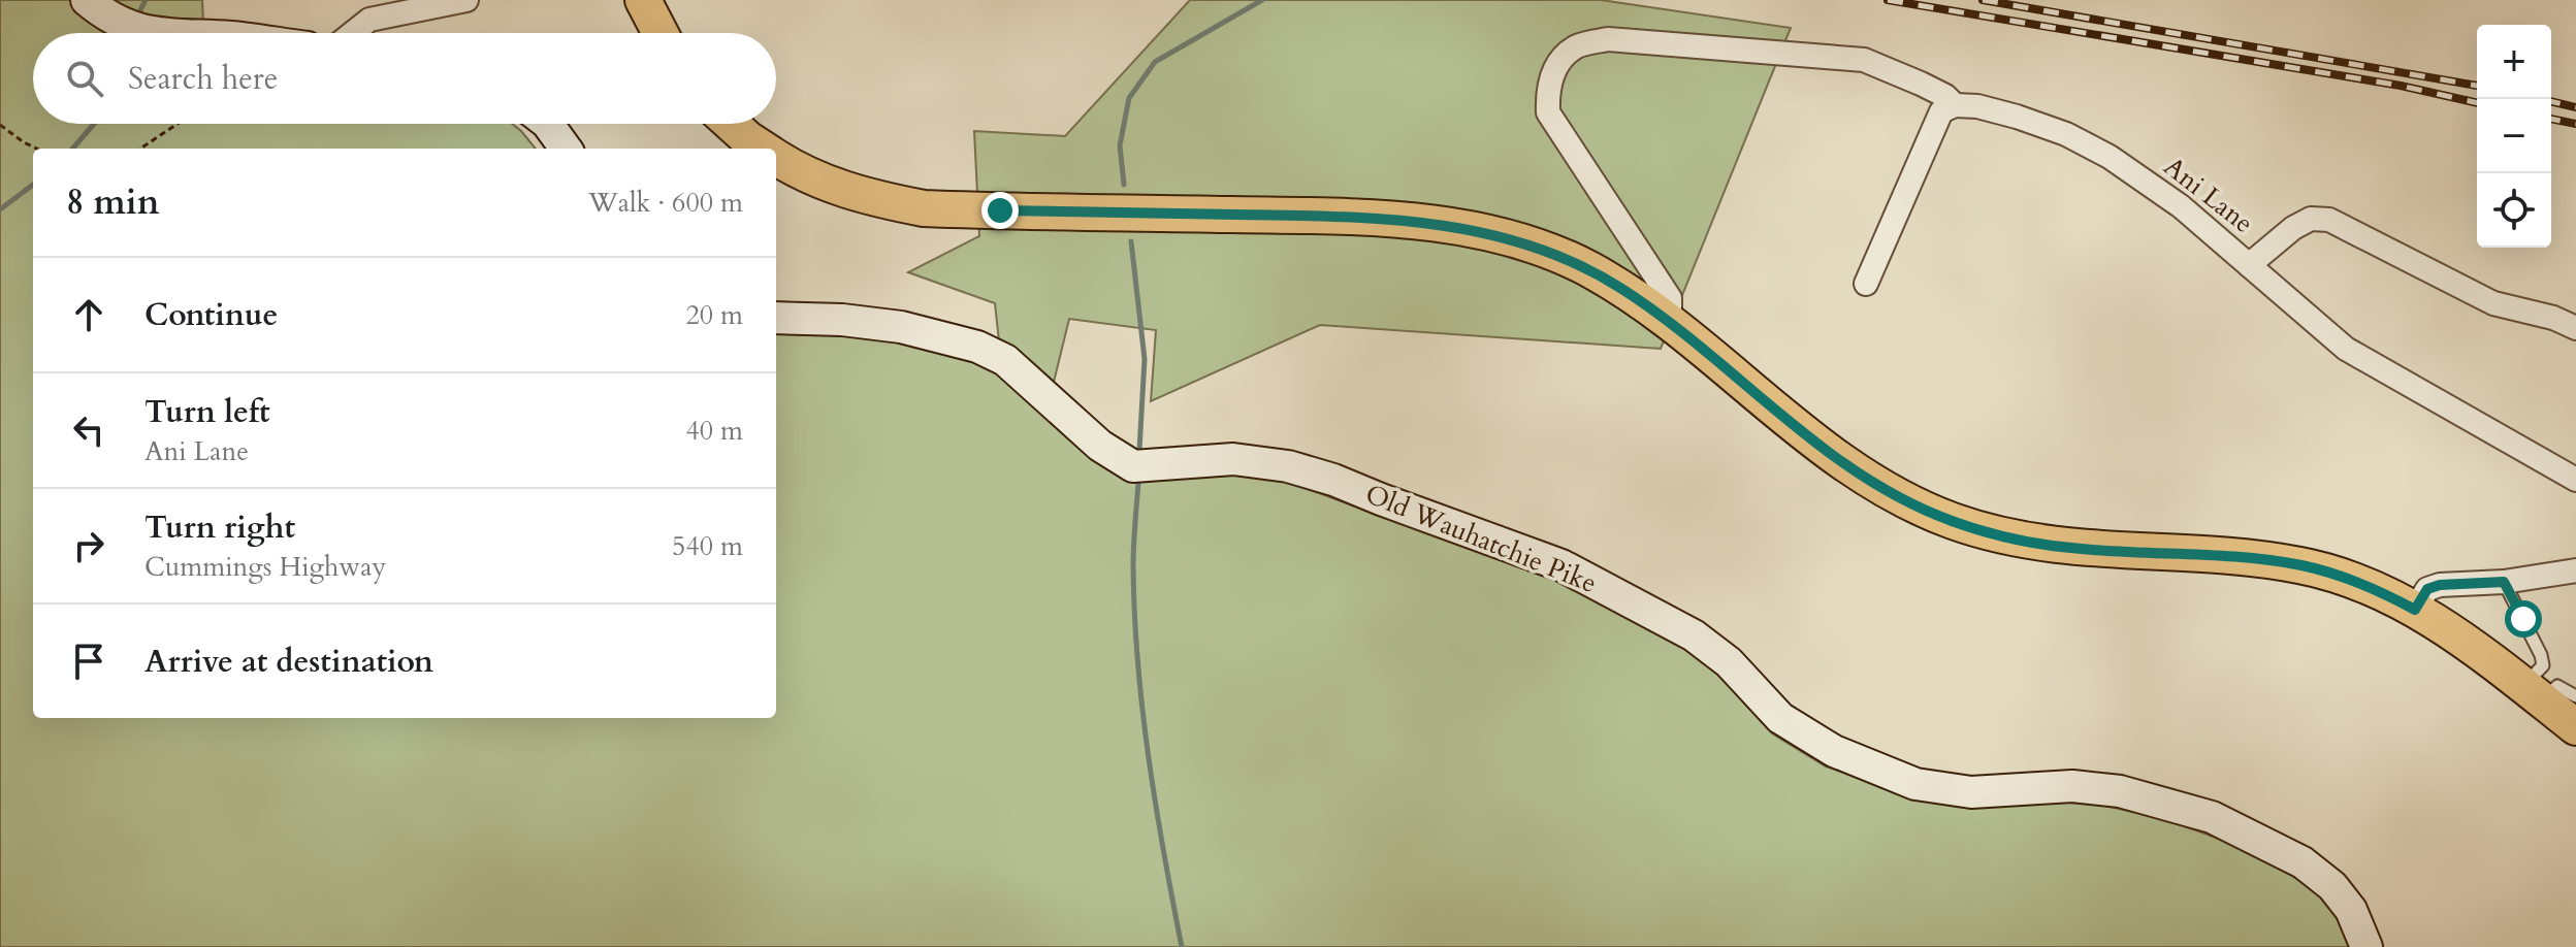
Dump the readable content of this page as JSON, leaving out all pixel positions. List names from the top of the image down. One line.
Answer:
{"streets":{"main road":["Old Wauhatchie Pike"],"street":["Ani Lane"]},"page":{"map_buttons":["+","−"],"search":"Search here","heading":["8 min","Walk · 600 m"],"list":[["Continue","20 m"],["Turn left","Ani Lane","40 m"],["Turn right","Cummings Highway","540 m"],"Arrive at destination"]}}
